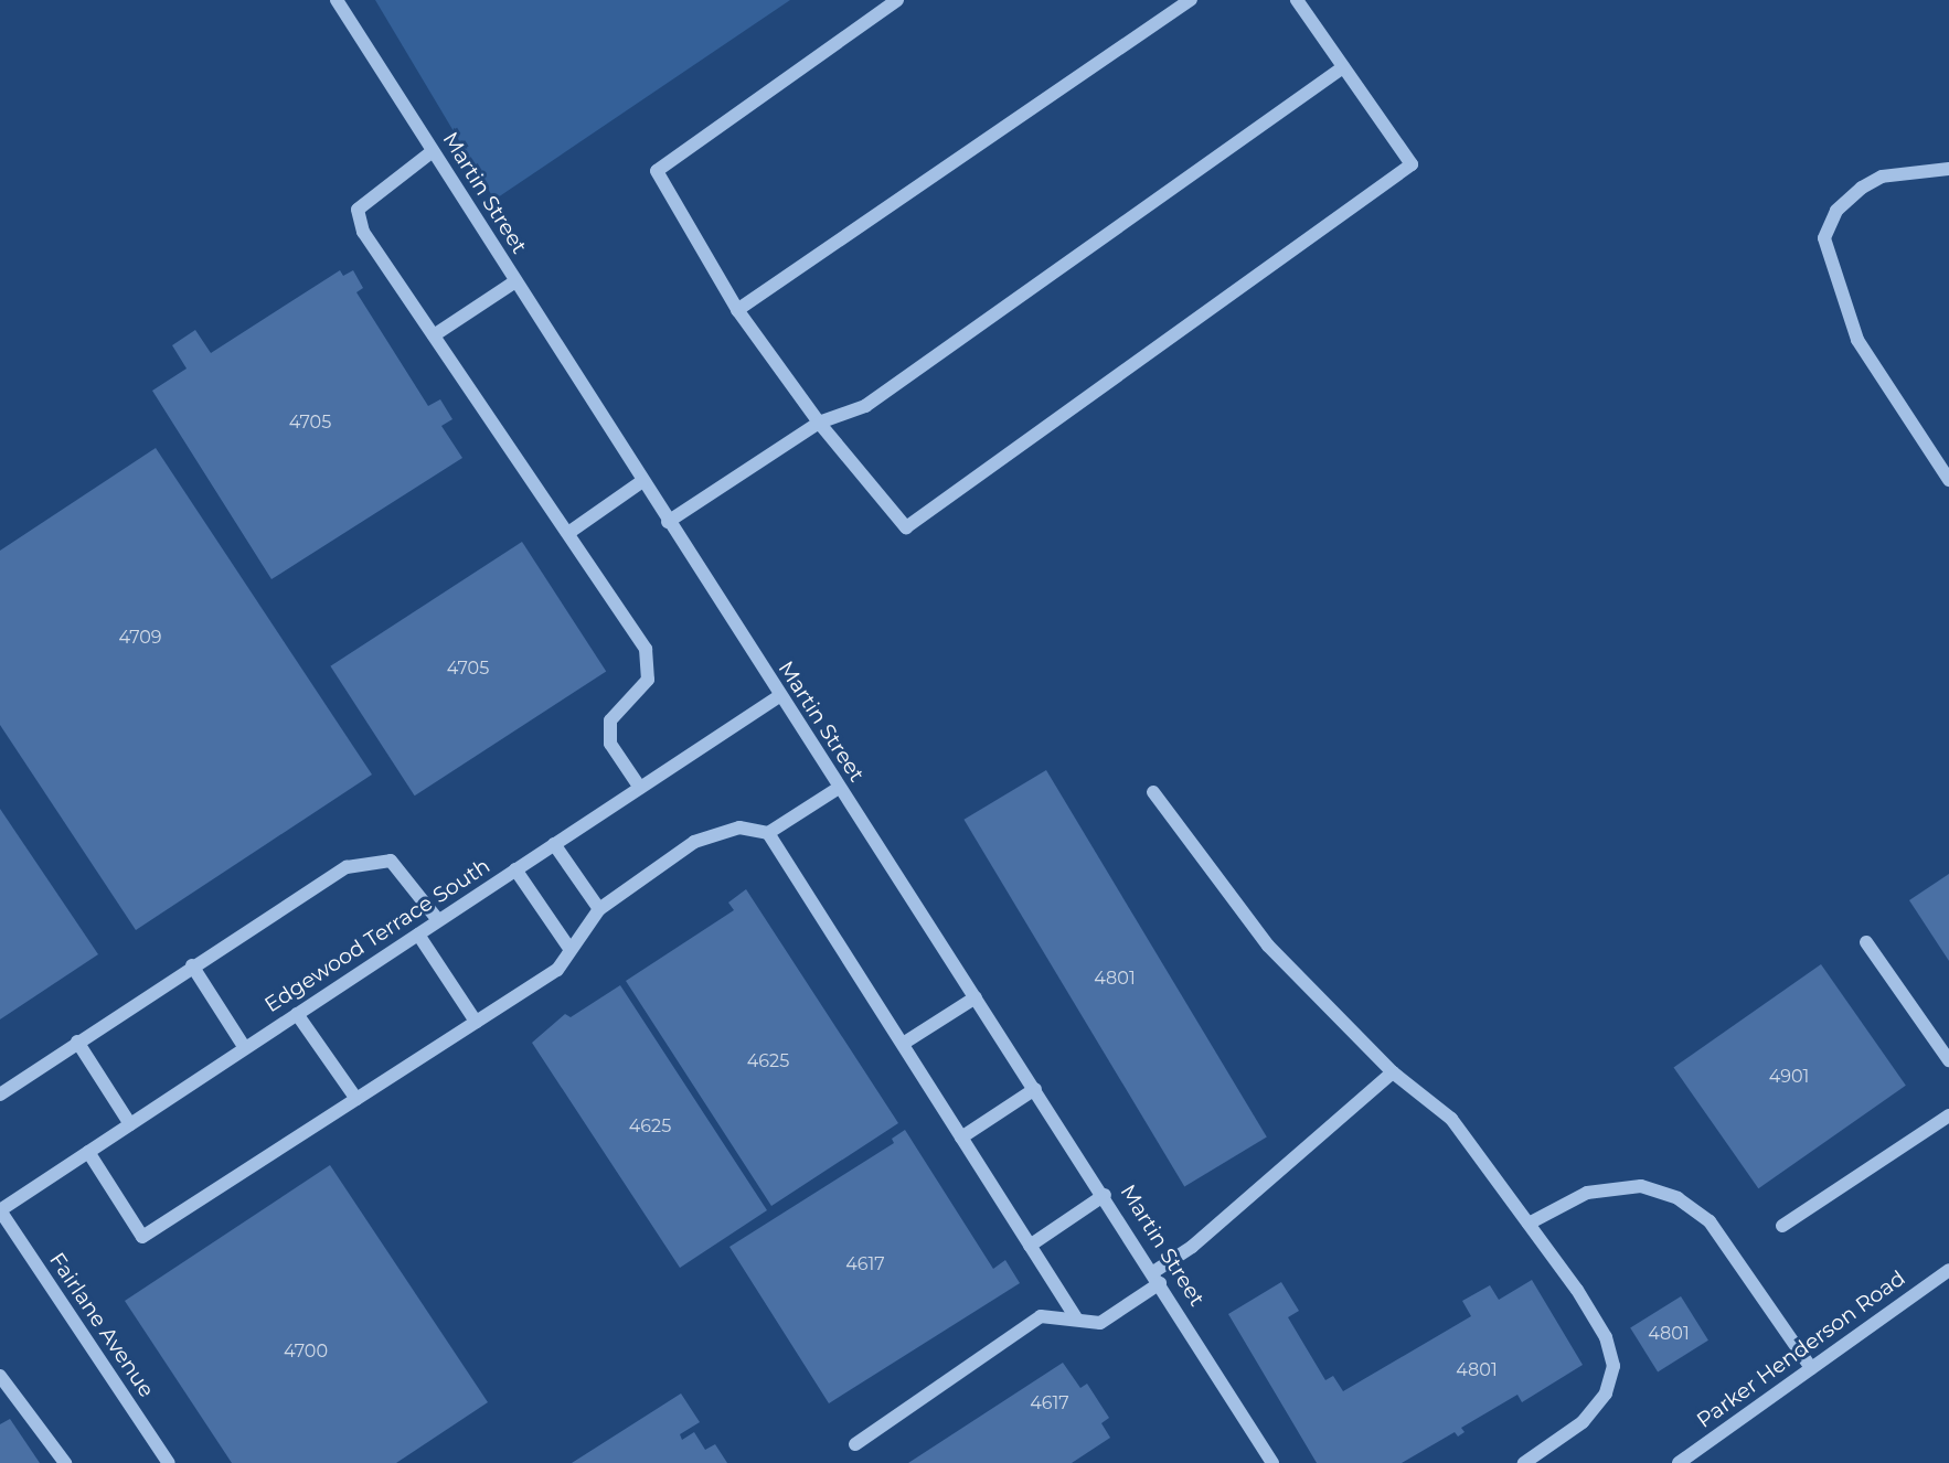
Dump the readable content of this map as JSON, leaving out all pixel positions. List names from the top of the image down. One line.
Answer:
{"streets":{"street":["Martin Street","Edgewood Terrace South","Fairlane Avenue","Parker Henderson Road"]},"crossings":[["Martin Street","Edgewood Terrace South"],["Edgewood Terrace South","Fairlane Avenue"]],"house_numbers":["4705","4709","4705","4801","4625","4901","4625","4617","4801","4700","4801","4617"]}
